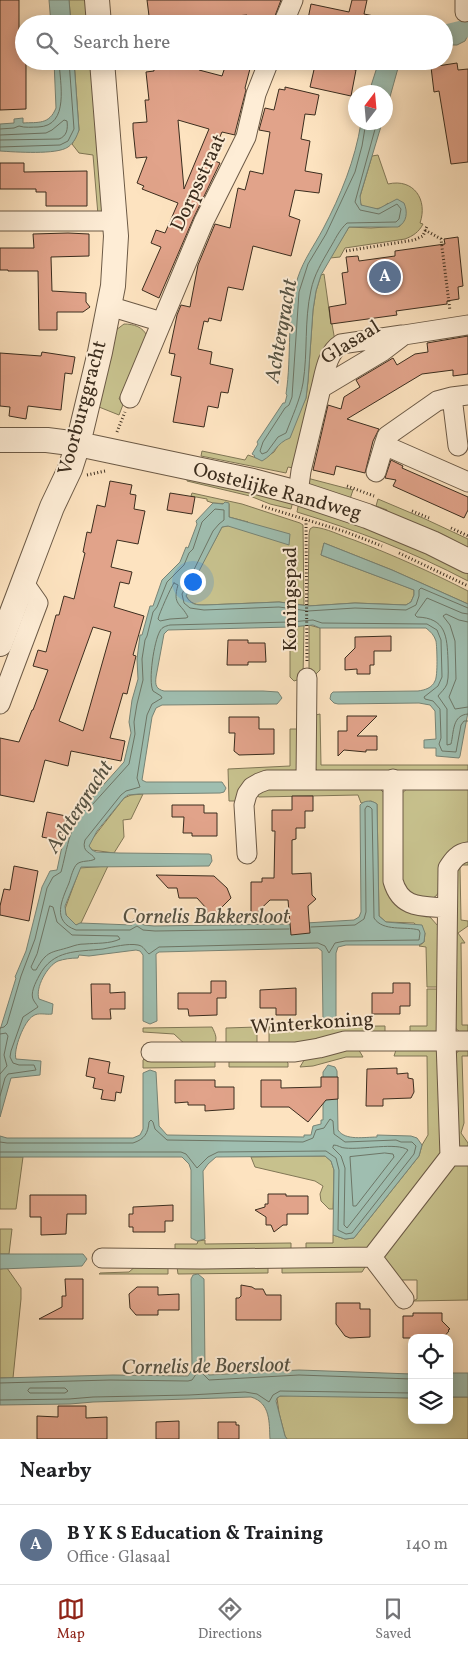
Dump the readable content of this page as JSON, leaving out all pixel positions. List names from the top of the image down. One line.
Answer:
{"streets":{"street":["Dorpsstraat","Glasaal","Voorburggracht","Oostelijke Randweg","Winterkoning"],"path":["Koningspad"]},"crossings":[["Glasaal","Oostelijke Randweg"],["Voorburggracht","Oostelijke Randweg"]],"water":["Achtergracht","Cornelis Bakkersloot","Cornelis de Boersloot"],"north":"top","page":{"search":"Search here","pins":"A","heading":"Nearby","list":[{"mark":"A","name":"B Y K S Education & Training","note":"Office · Glasaal","value":"140 m"}],"nav":["Map","Directions","Saved"]}}
